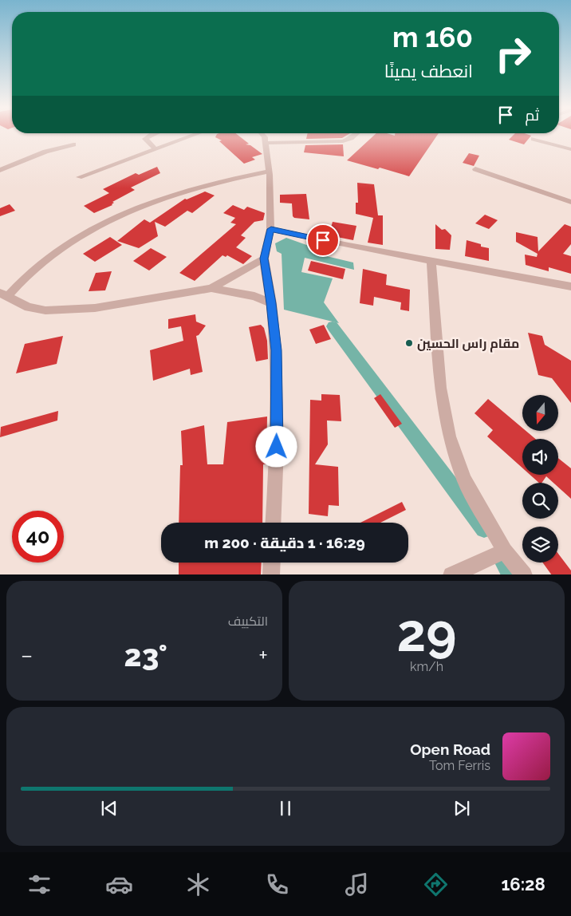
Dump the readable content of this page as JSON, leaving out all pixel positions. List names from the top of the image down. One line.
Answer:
{"places":["مقام راس الحسين"],"north":"bottom","page":{"turn":["160 m","انعطف يمينًا"],"then":"ثم","limit":"40","trip":"16:29 · 1 دقيقة · 200 m","tile":[["29","km/h"],"التكييف"],"heat":["−","23°","+"],"song":["Open Road","Tom Ferris"],"tabs":"16:28"}}
